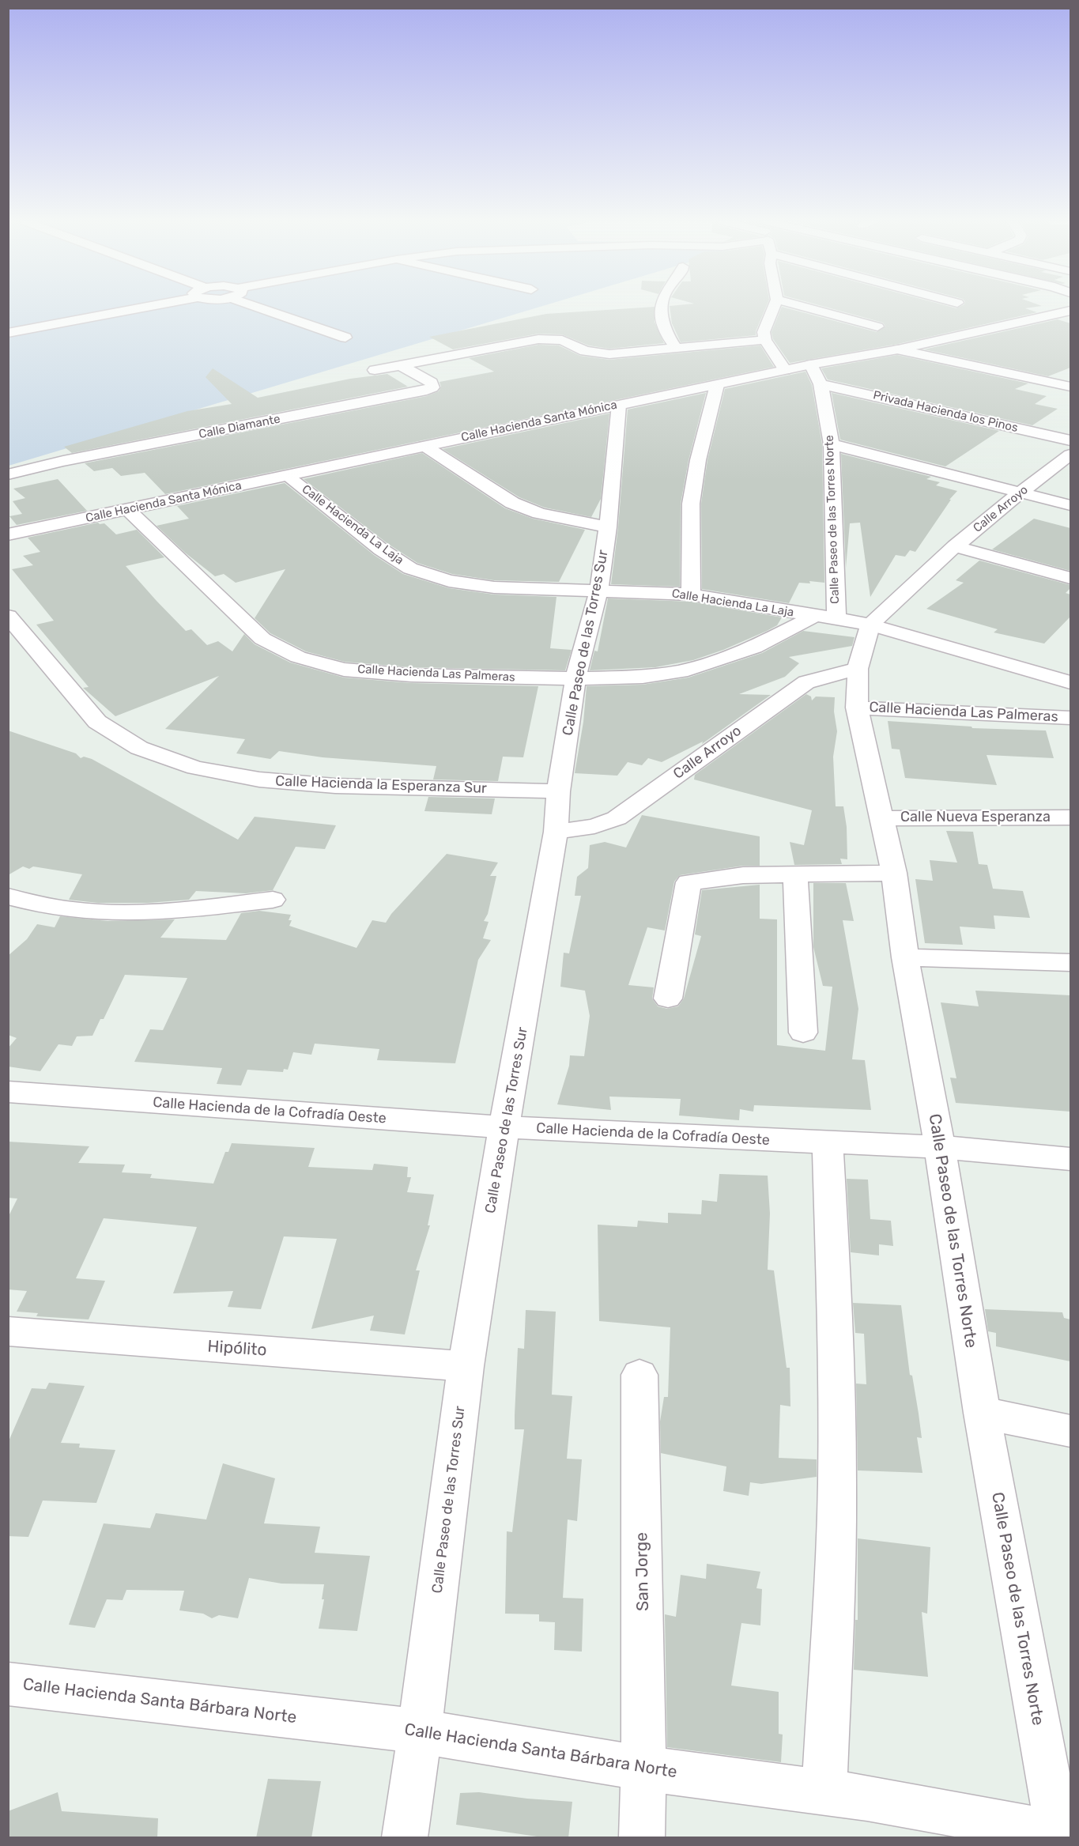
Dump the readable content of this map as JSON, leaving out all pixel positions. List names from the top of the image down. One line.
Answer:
{"streets":{"street":["Privada Hacienda los Pinos","Calle Hacienda Santa Mónica","Calle Diamante","Calle Arroyo","Calle Paseo de las Torres Norte","Calle Hacienda La Laja","Calle Paseo de las Torres Sur","Calle Hacienda Las Palmeras","Calle Hacienda la Esperanza Sur","Calle Nueva Esperanza","Calle Hacienda de la Cofradía Oeste","Hipólito","San Jorge","Calle Hacienda Santa Bárbara Norte"]},"crossings":[["Privada Hacienda los Pinos","Calle Paseo de las Torres Norte"],["Calle Hacienda Santa Mónica","Calle Paseo de las Torres Norte"],["Calle Hacienda Santa Mónica","Calle Hacienda La Laja"],["Calle Hacienda Santa Mónica","Calle Paseo de las Torres Sur"],["Calle Hacienda Santa Mónica","Calle Hacienda Las Palmeras"],["Calle Arroyo","Calle Paseo de las Torres Norte"],["Calle Arroyo","Calle Hacienda La Laja"],["Calle Arroyo","Calle Paseo de las Torres Sur"],["Calle Paseo de las Torres Norte","Calle Hacienda La Laja"],["Calle Paseo de las Torres Norte","Calle Hacienda Las Palmeras"],["Calle Paseo de las Torres Norte","Calle Nueva Esperanza"],["Calle Paseo de las Torres Norte","Calle Hacienda de la Cofradía Oeste"],["Calle Paseo de las Torres Norte","Calle Hacienda Santa Bárbara Norte"],["Calle Hacienda La Laja","Calle Paseo de las Torres Sur"],["Calle Hacienda La Laja","Calle Hacienda Las Palmeras"],["Calle Paseo de las Torres Sur","Calle Hacienda Las Palmeras"],["Calle Paseo de las Torres Sur","Calle Hacienda la Esperanza Sur"],["Calle Paseo de las Torres Sur","Calle Hacienda de la Cofradía Oeste"],["Calle Paseo de las Torres Sur","Hipólito"],["Calle Paseo de las Torres Sur","Calle Hacienda Santa Bárbara Norte"],["San Jorge","Calle Hacienda Santa Bárbara Norte"]]}
